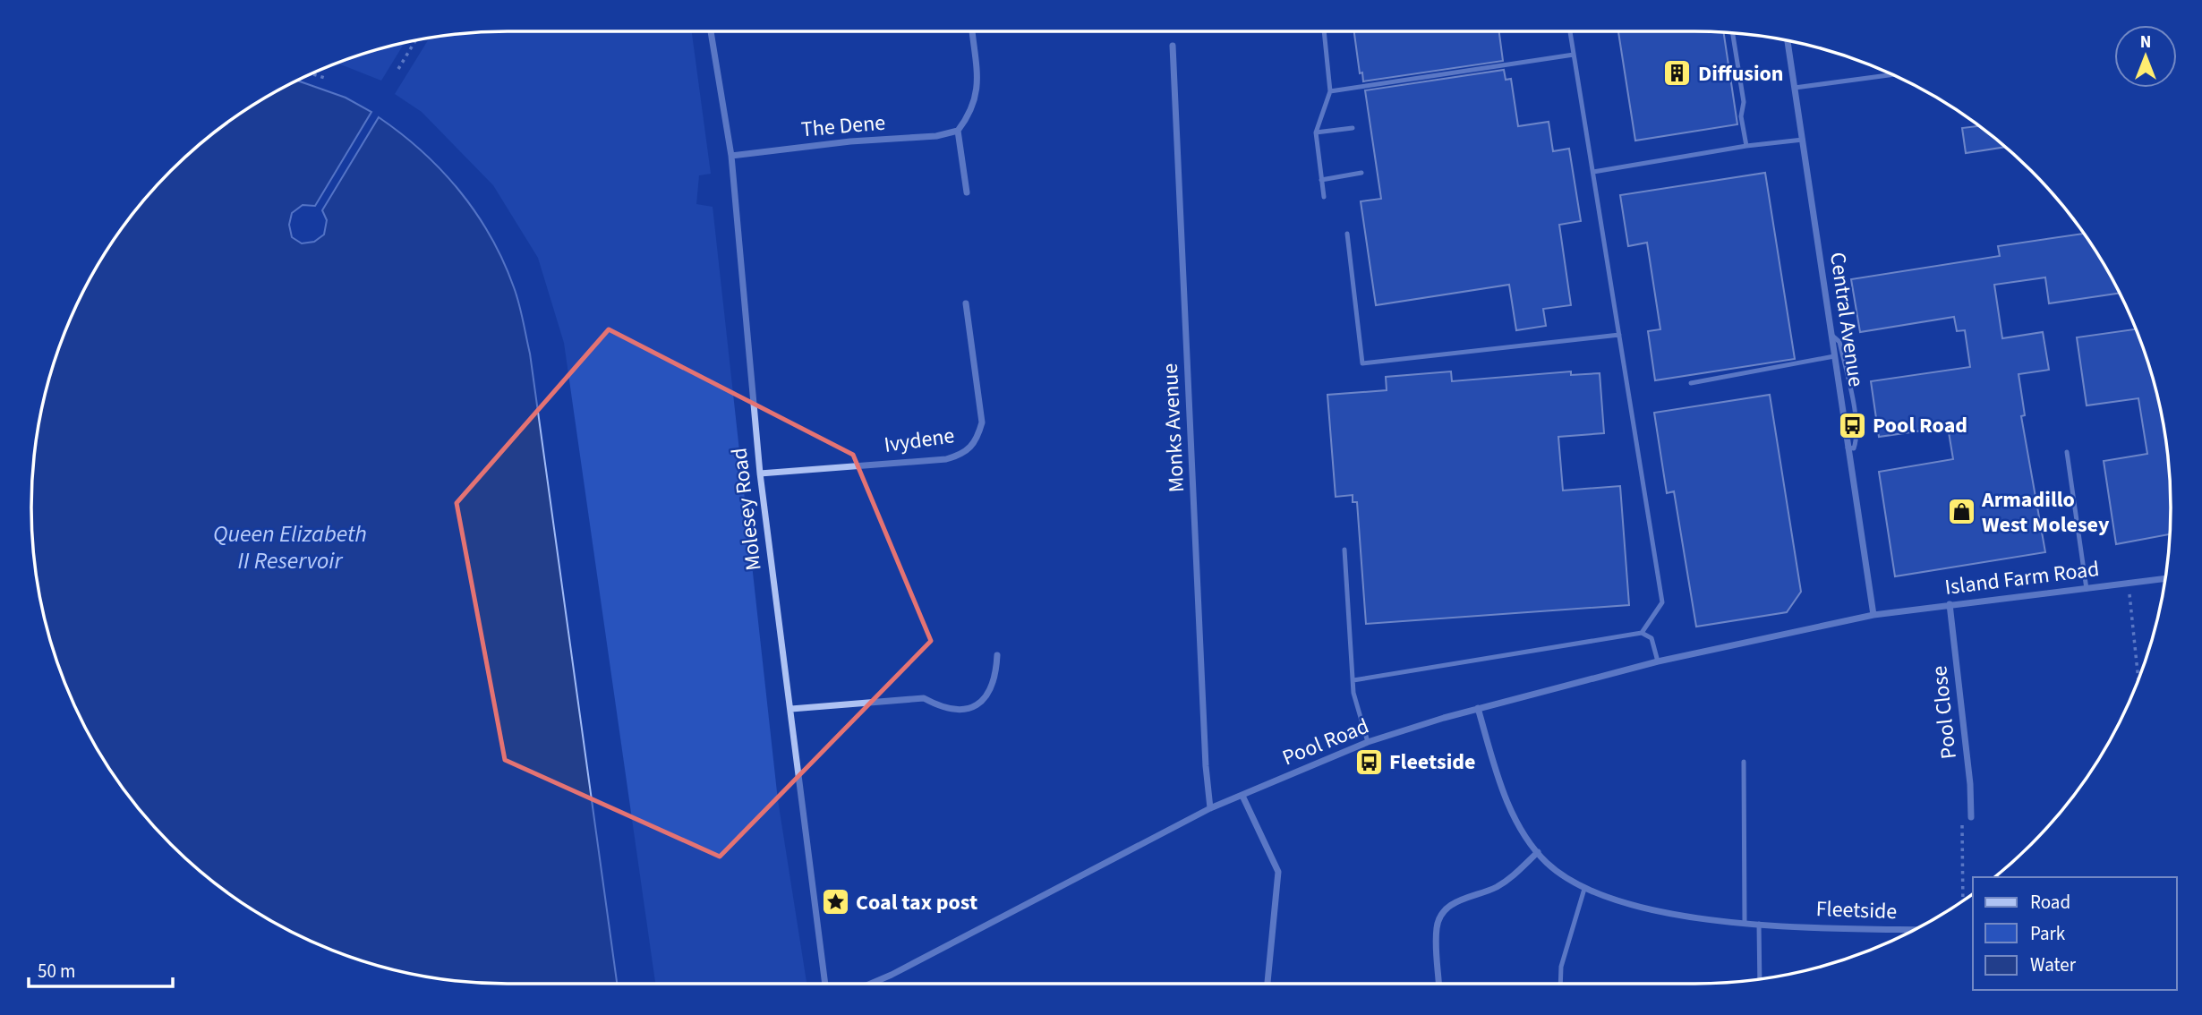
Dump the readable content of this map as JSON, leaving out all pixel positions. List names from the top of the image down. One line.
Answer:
{"streets":{"street":["The Dene","Central Avenue","Monks Avenue","Ivydene","Molesey Road","Island Farm Road","Pool Close","Pool Road","Fleetside"]},"crossings":[["The Dene","Molesey Road"],["Central Avenue","Island Farm Road"],["Central Avenue","Pool Road"],["Monks Avenue","Pool Road"],["Ivydene","Molesey Road"],["Island Farm Road","Pool Close"],["Island Farm Road","Pool Road"],["Pool Road","Fleetside"]],"water":["Queen Elizabeth II Reservoir"],"places":{"building":["Diffusion"],"bus stop":["Pool Road","Fleetside"],"shop":["Armadillo West Molesey"],"place":["Coal tax post"]},"legend":["Road","Park","Water"],"scale_bar":"50 m","north":"top"}
